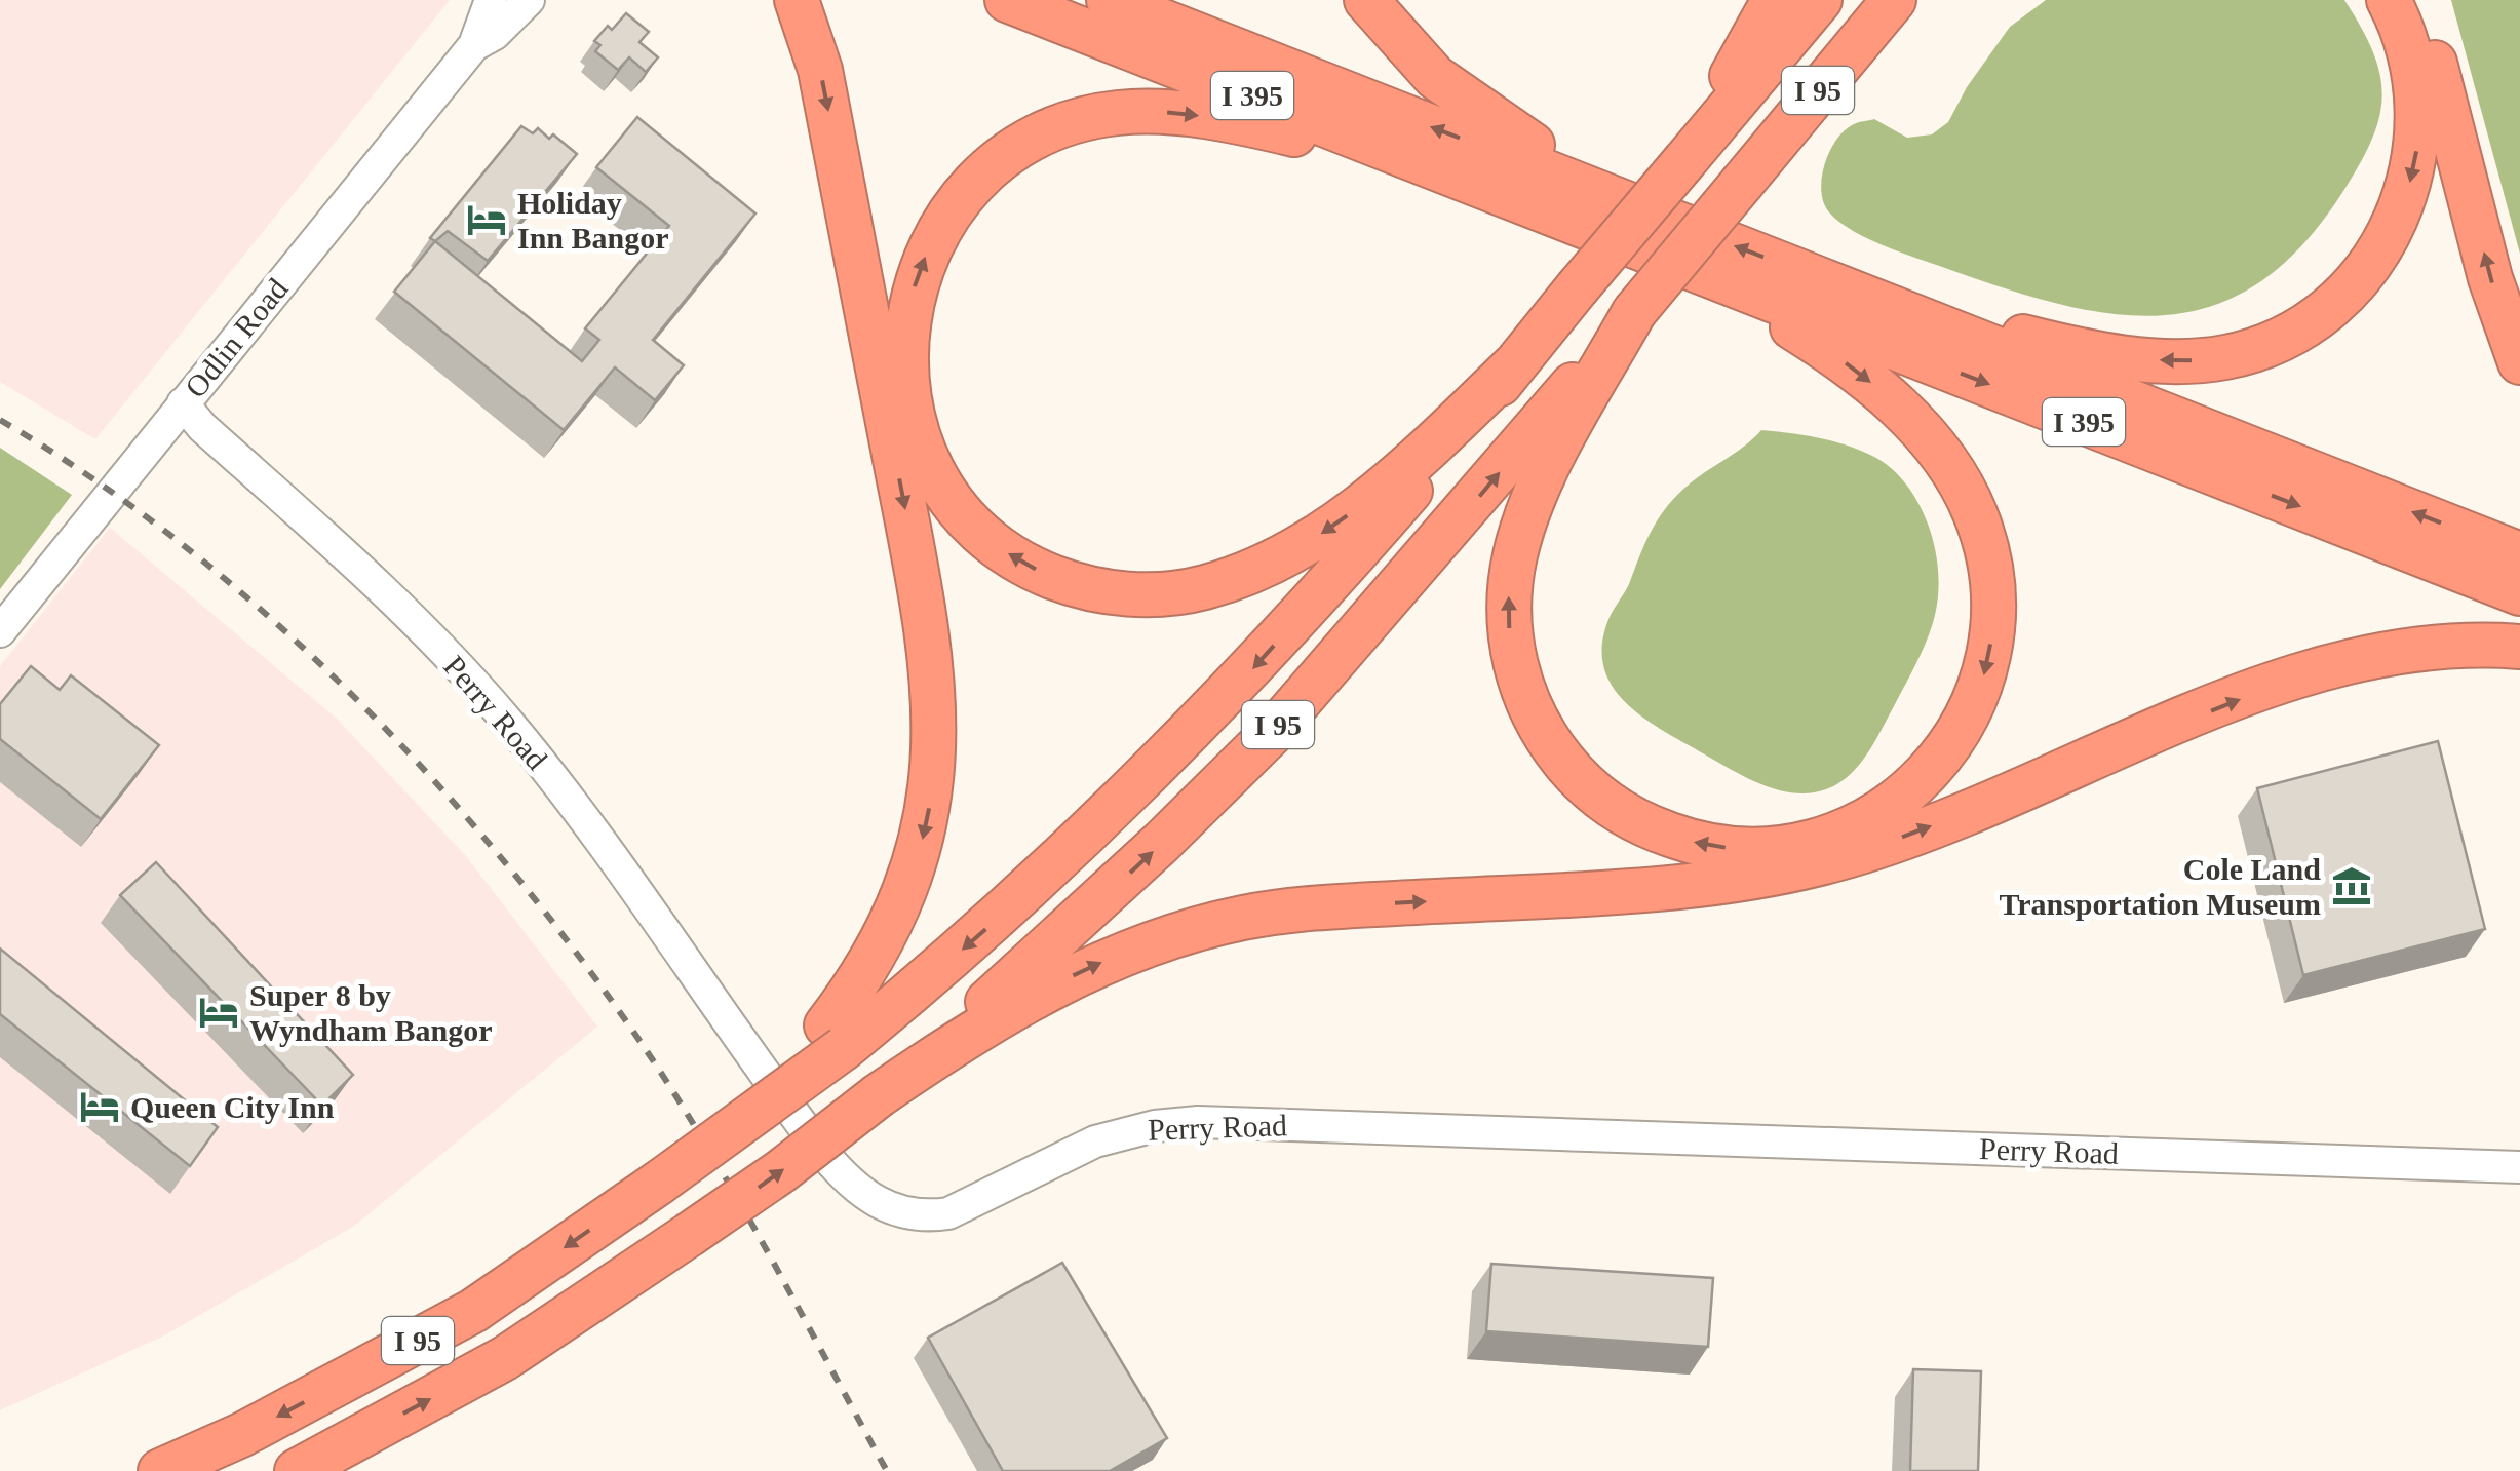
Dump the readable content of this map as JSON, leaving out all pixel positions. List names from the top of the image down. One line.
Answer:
{"streets":{"highway":["I 95","I 395"],"street":["Odlin Road","Perry Road"]},"crossings":[["Odlin Road","Perry Road"]],"places":{"hotel":["Holiday Inn Bangor","Super 8 by Wyndham Bangor","Queen City Inn"],"museum":["Cole Land Transportation Museum"]}}
